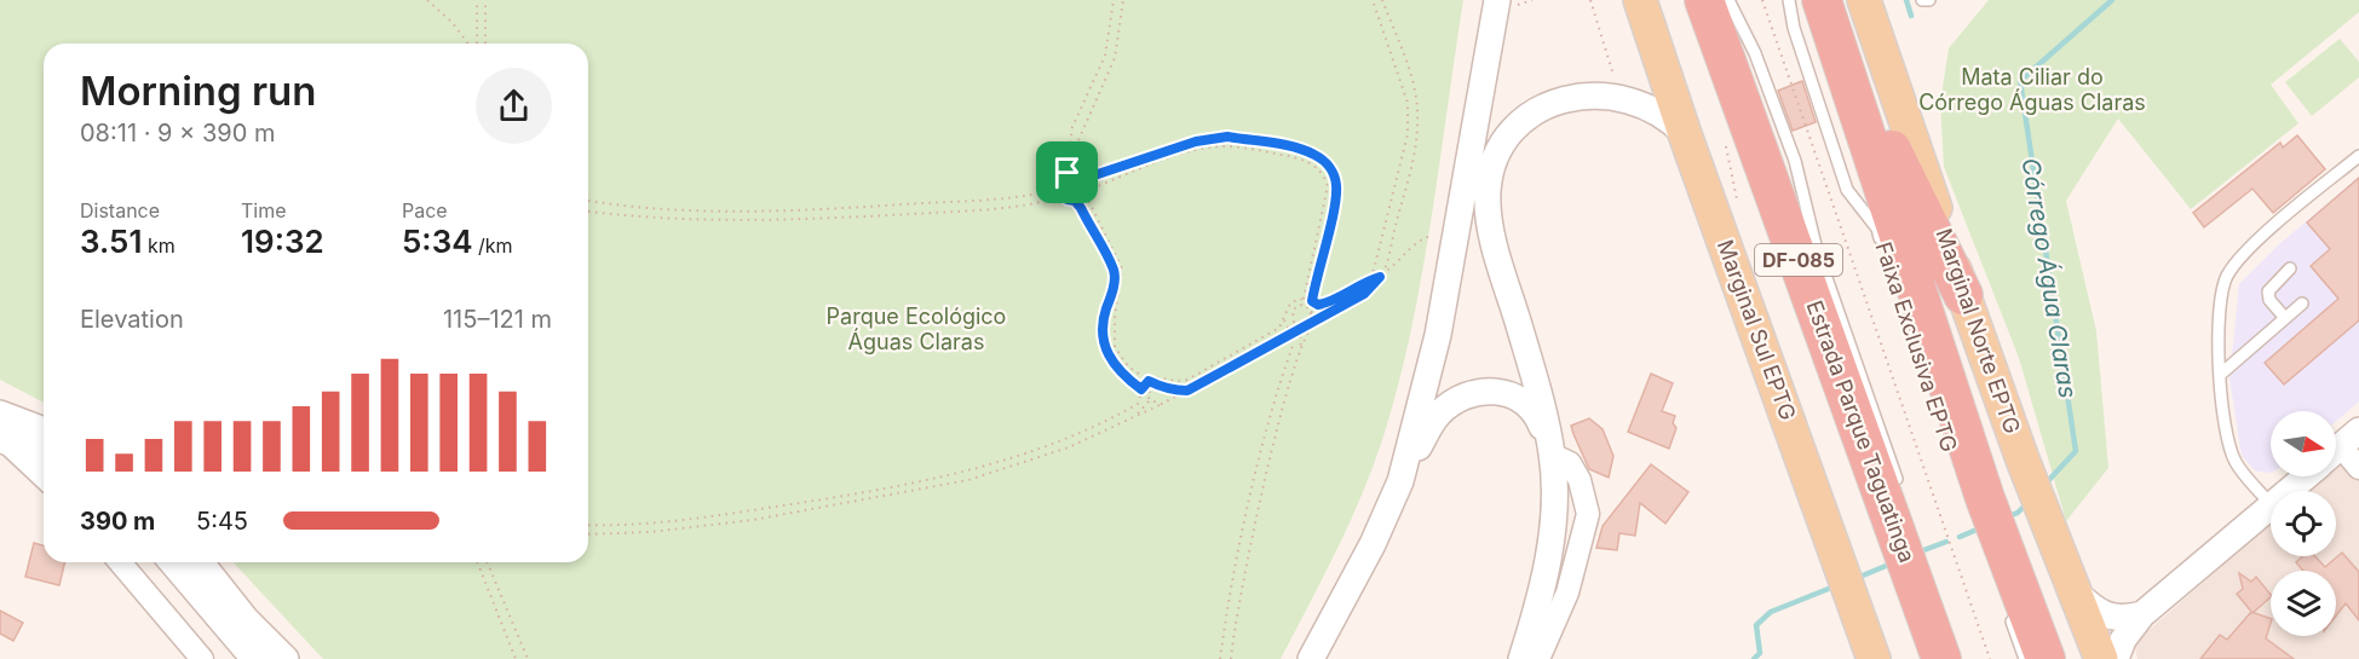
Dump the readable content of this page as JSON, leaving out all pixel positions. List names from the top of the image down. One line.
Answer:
{"streets":{"highway":["DF-085","Estrada Parque Taguatinga"],"main road":["Marginal Sul EPTG","Marginal Norte EPTG"],"lane":["Faixa Exclusiva EPTG"]},"water":["Córrego Água Claras"],"parks":["Mata Ciliar do Córrego Águas Claras","Parque Ecológico Águas Claras"],"north":"right","page":{"heading":["Morning run","08:11 · 9 × 390 m"],"stats":[["Distance","3.51 km"],["Time","19:32"],["Pace","5:34 /km"]],"chart":["Elevation","115–121 m"],"list":[{"name":"390 m","note":"5:45"}]}}
